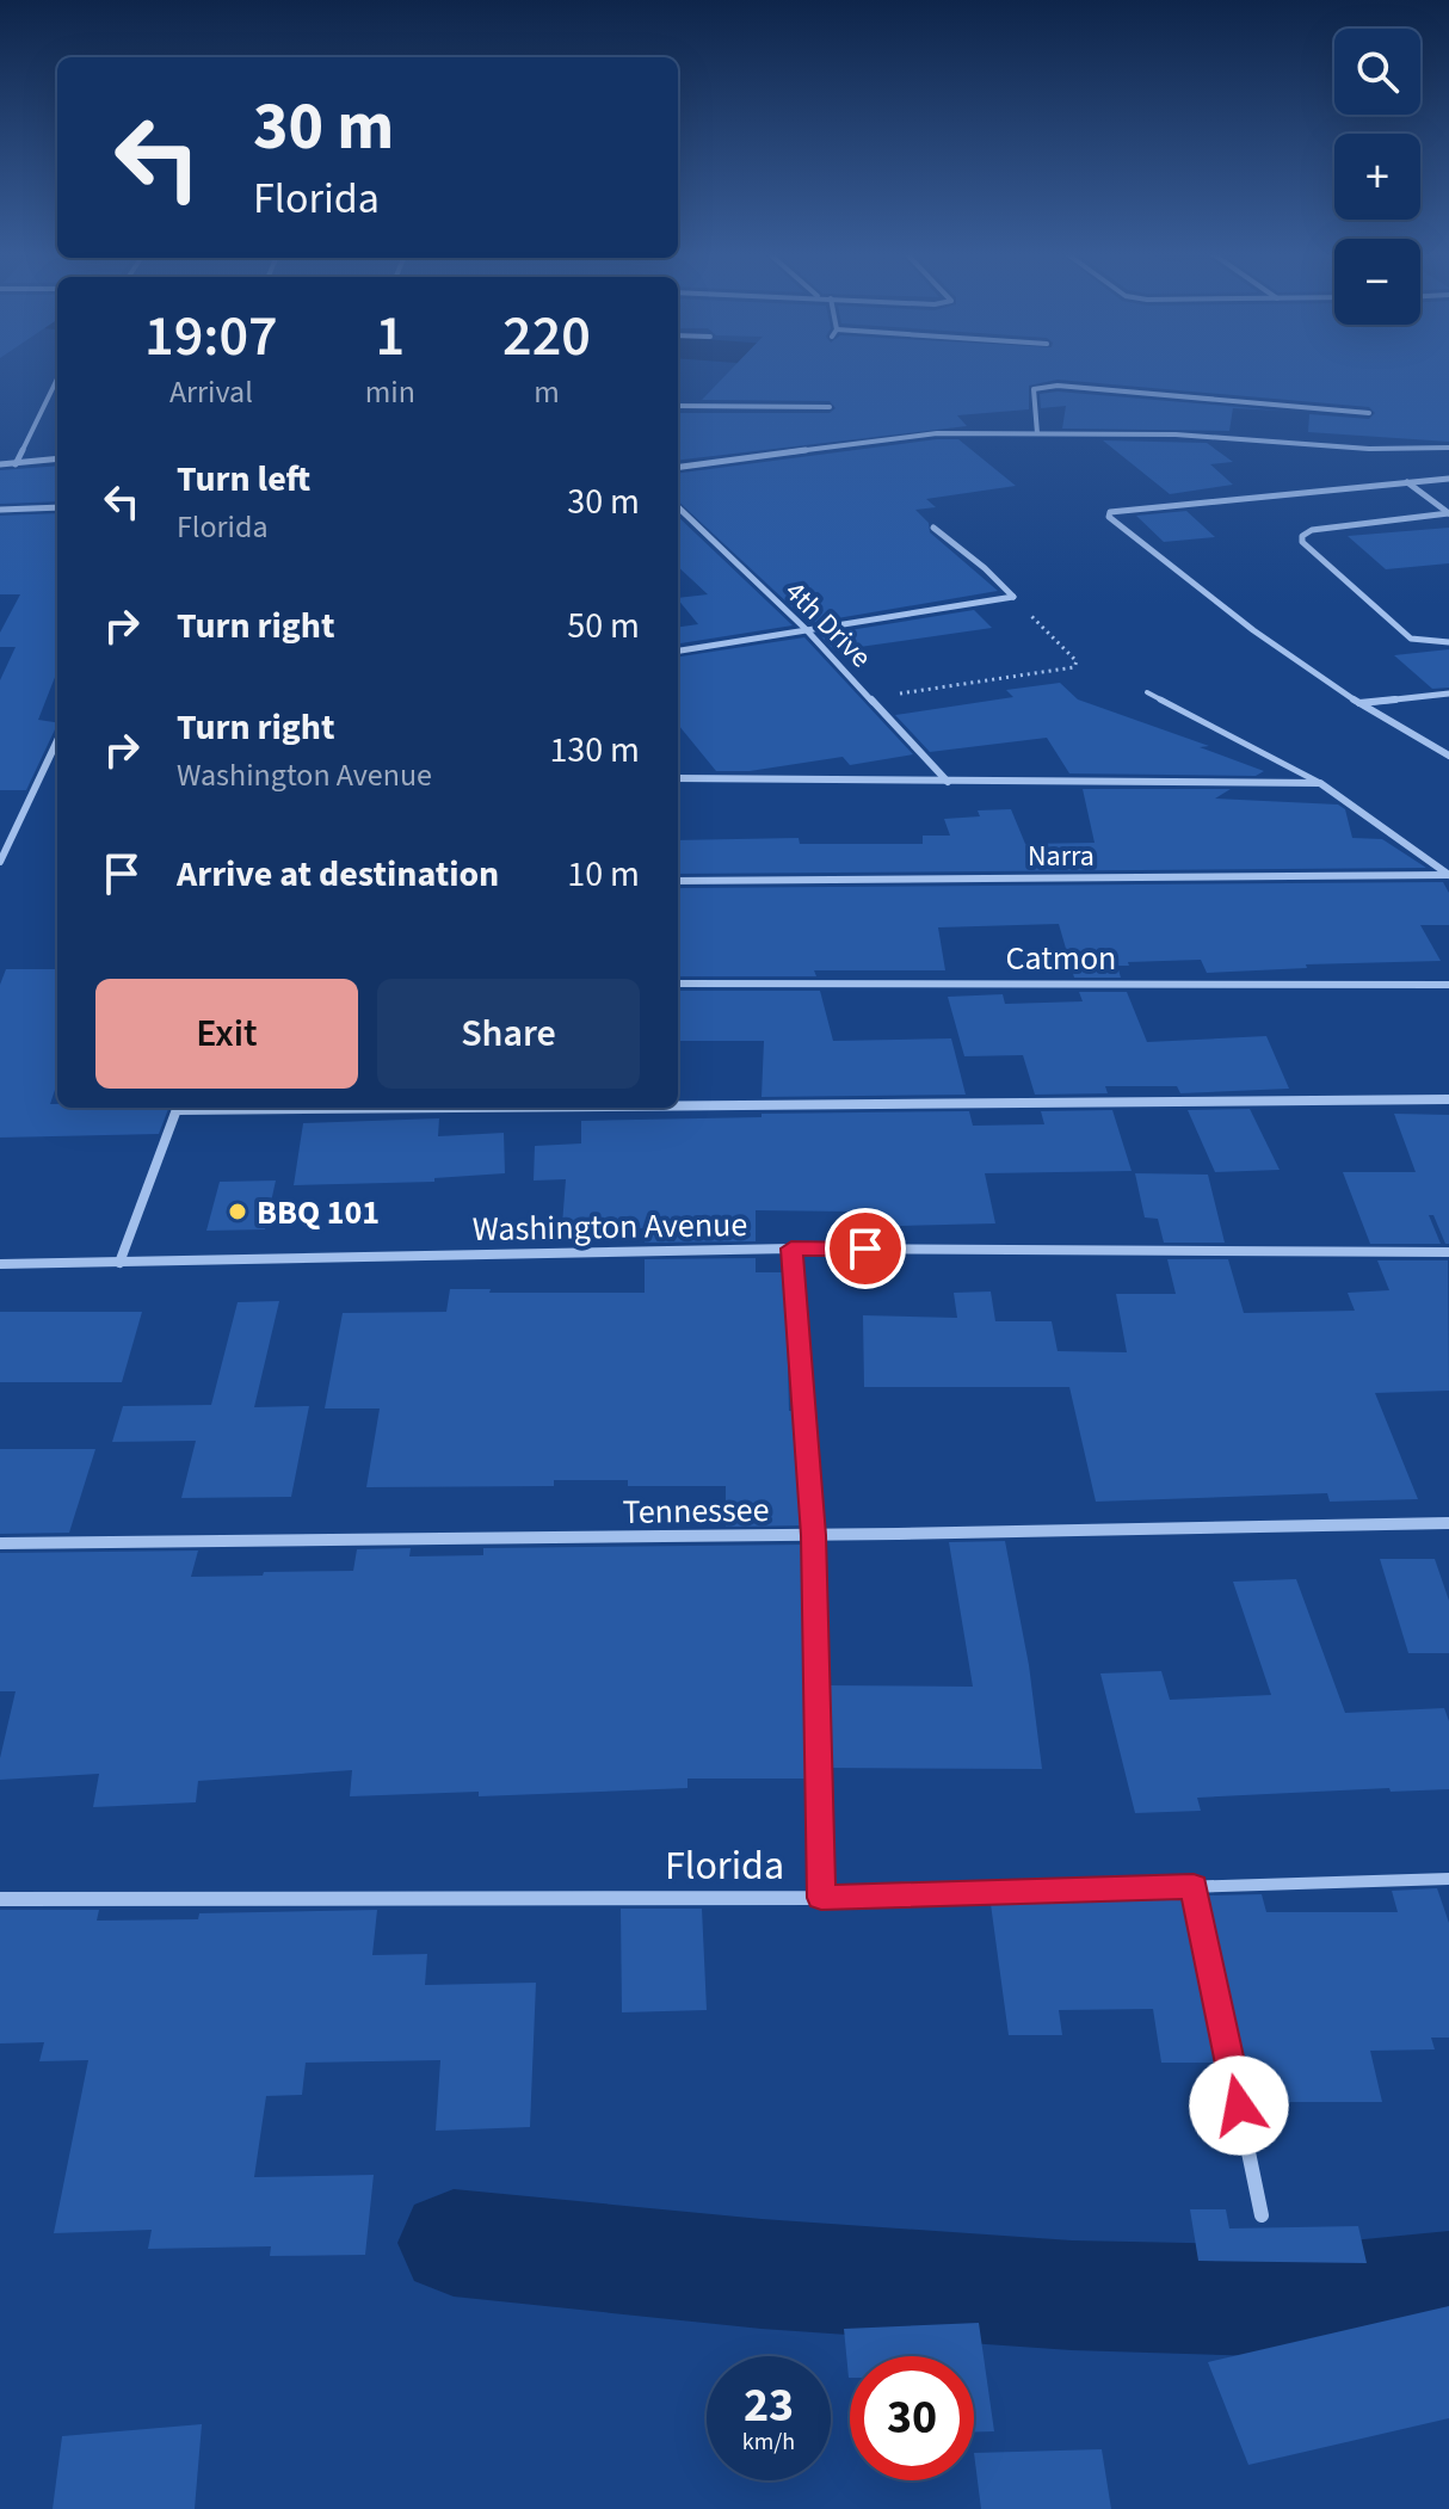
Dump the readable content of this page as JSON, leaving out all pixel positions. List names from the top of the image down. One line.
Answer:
{"streets":{"street":["4th Drive","Narra","Catmon","Washington Avenue","Tennessee","Florida"]},"places":["BBQ 101"],"page":{"map_buttons":["+","−"],"turn":["30 m","Florida"],"eta":["19:07","Arrival","1","min","220","m"],"list":[{"name":"Turn left","note":"Florida","value":"30 m"},{"name":"Turn right","value":"50 m"},{"name":"Turn right","note":"Washington Avenue","value":"130 m"},{"name":"Arrive at destination","value":"10 m"}],"buttons":["Exit","Share"],"speed":"23 km/h","limit":"30"}}
